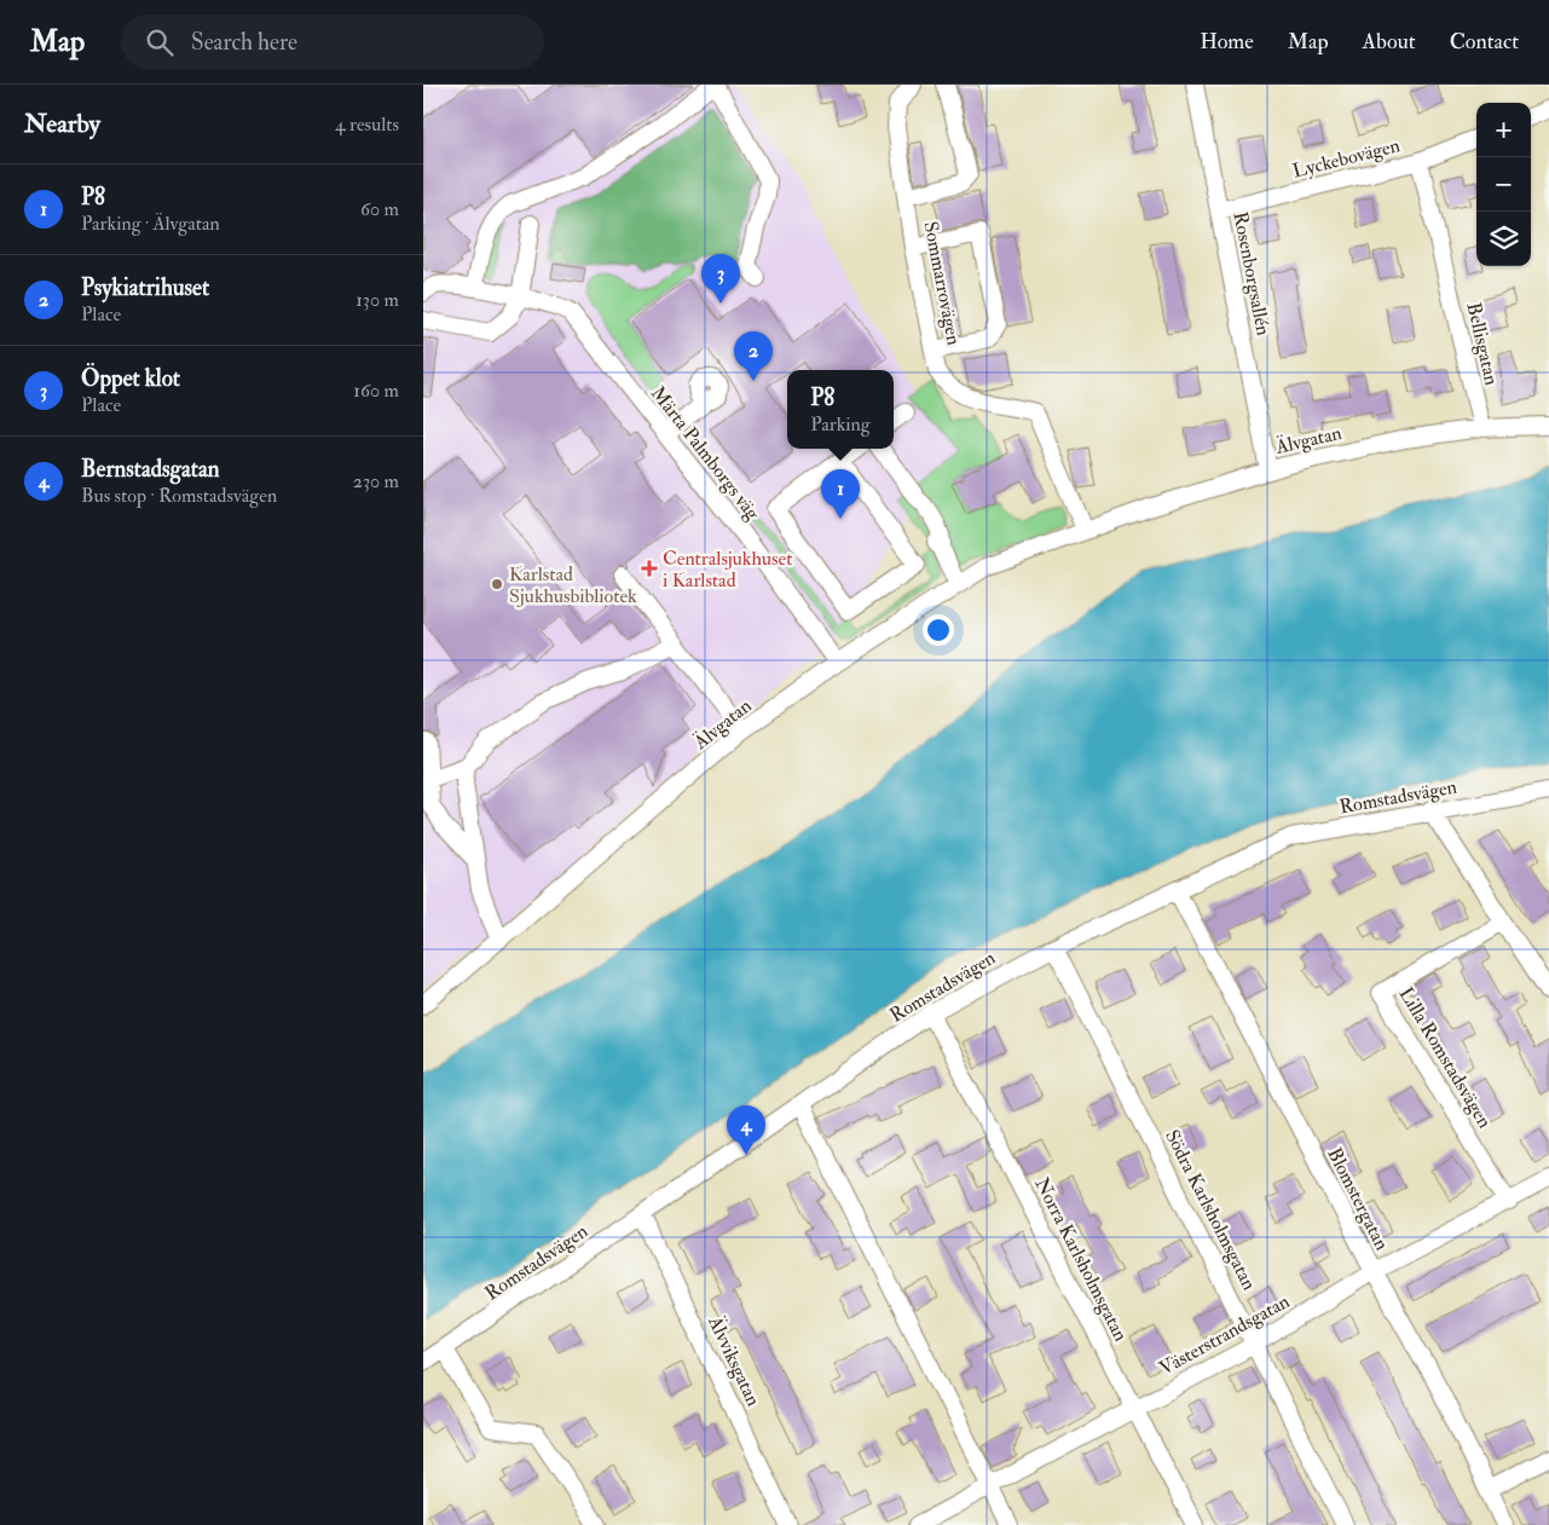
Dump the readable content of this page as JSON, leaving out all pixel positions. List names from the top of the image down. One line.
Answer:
{"streets":{"street":["Lyckebovägen","Rosenborgsallén","Sommarrovägen","Bellisgatan","Älvgatan","Märta Palmborgs väg","Romstadsvägen","Lilla Romstadsvägen","Blomstergatan","Södra Karlsholmsgatan","Norra Karlsholmsgatan","Västerstrandsgatan","Älvviksgatan"]},"crossings":[["Lyckebovägen","Rosenborgsallén"],["Lyckebovägen","Bellisgatan"],["Rosenborgsallén","Älvgatan"],["Sommarrovägen","Älvgatan"],["Bellisgatan","Älvgatan"],["Älvgatan","Märta Palmborgs väg"],["Romstadsvägen","Blomstergatan"],["Romstadsvägen","Södra Karlsholmsgatan"],["Romstadsvägen","Norra Karlsholmsgatan"],["Romstadsvägen","Älvviksgatan"],["Lilla Romstadsvägen","Västerstrandsgatan"],["Blomstergatan","Västerstrandsgatan"],["Södra Karlsholmsgatan","Västerstrandsgatan"],["Norra Karlsholmsgatan","Västerstrandsgatan"]],"places":{"health":["Centralsjukhuset i Karlstad"],"other":["Karlstad Sjukhusbibliotek"]},"page":{"header":"Map","search":"Search here","nav":["Home","Map","About","Contact"],"heading":["Nearby","4 results"],"map_buttons":["+","−"],"list":[{"mark":"1","name":"P8","note":"Parking · Älvgatan","value":"60 m"},{"mark":"2","name":"Psykiatrihuset","note":"Place","value":"130 m"},{"mark":"3","name":"Öppet klot","note":"Place","value":"160 m"},{"mark":"4","name":"Bernstadsgatan","note":"Bus stop · Romstadsvägen","value":"230 m"}],"pins":["3","2","1","4"],"popup":["P8","Parking"]}}
